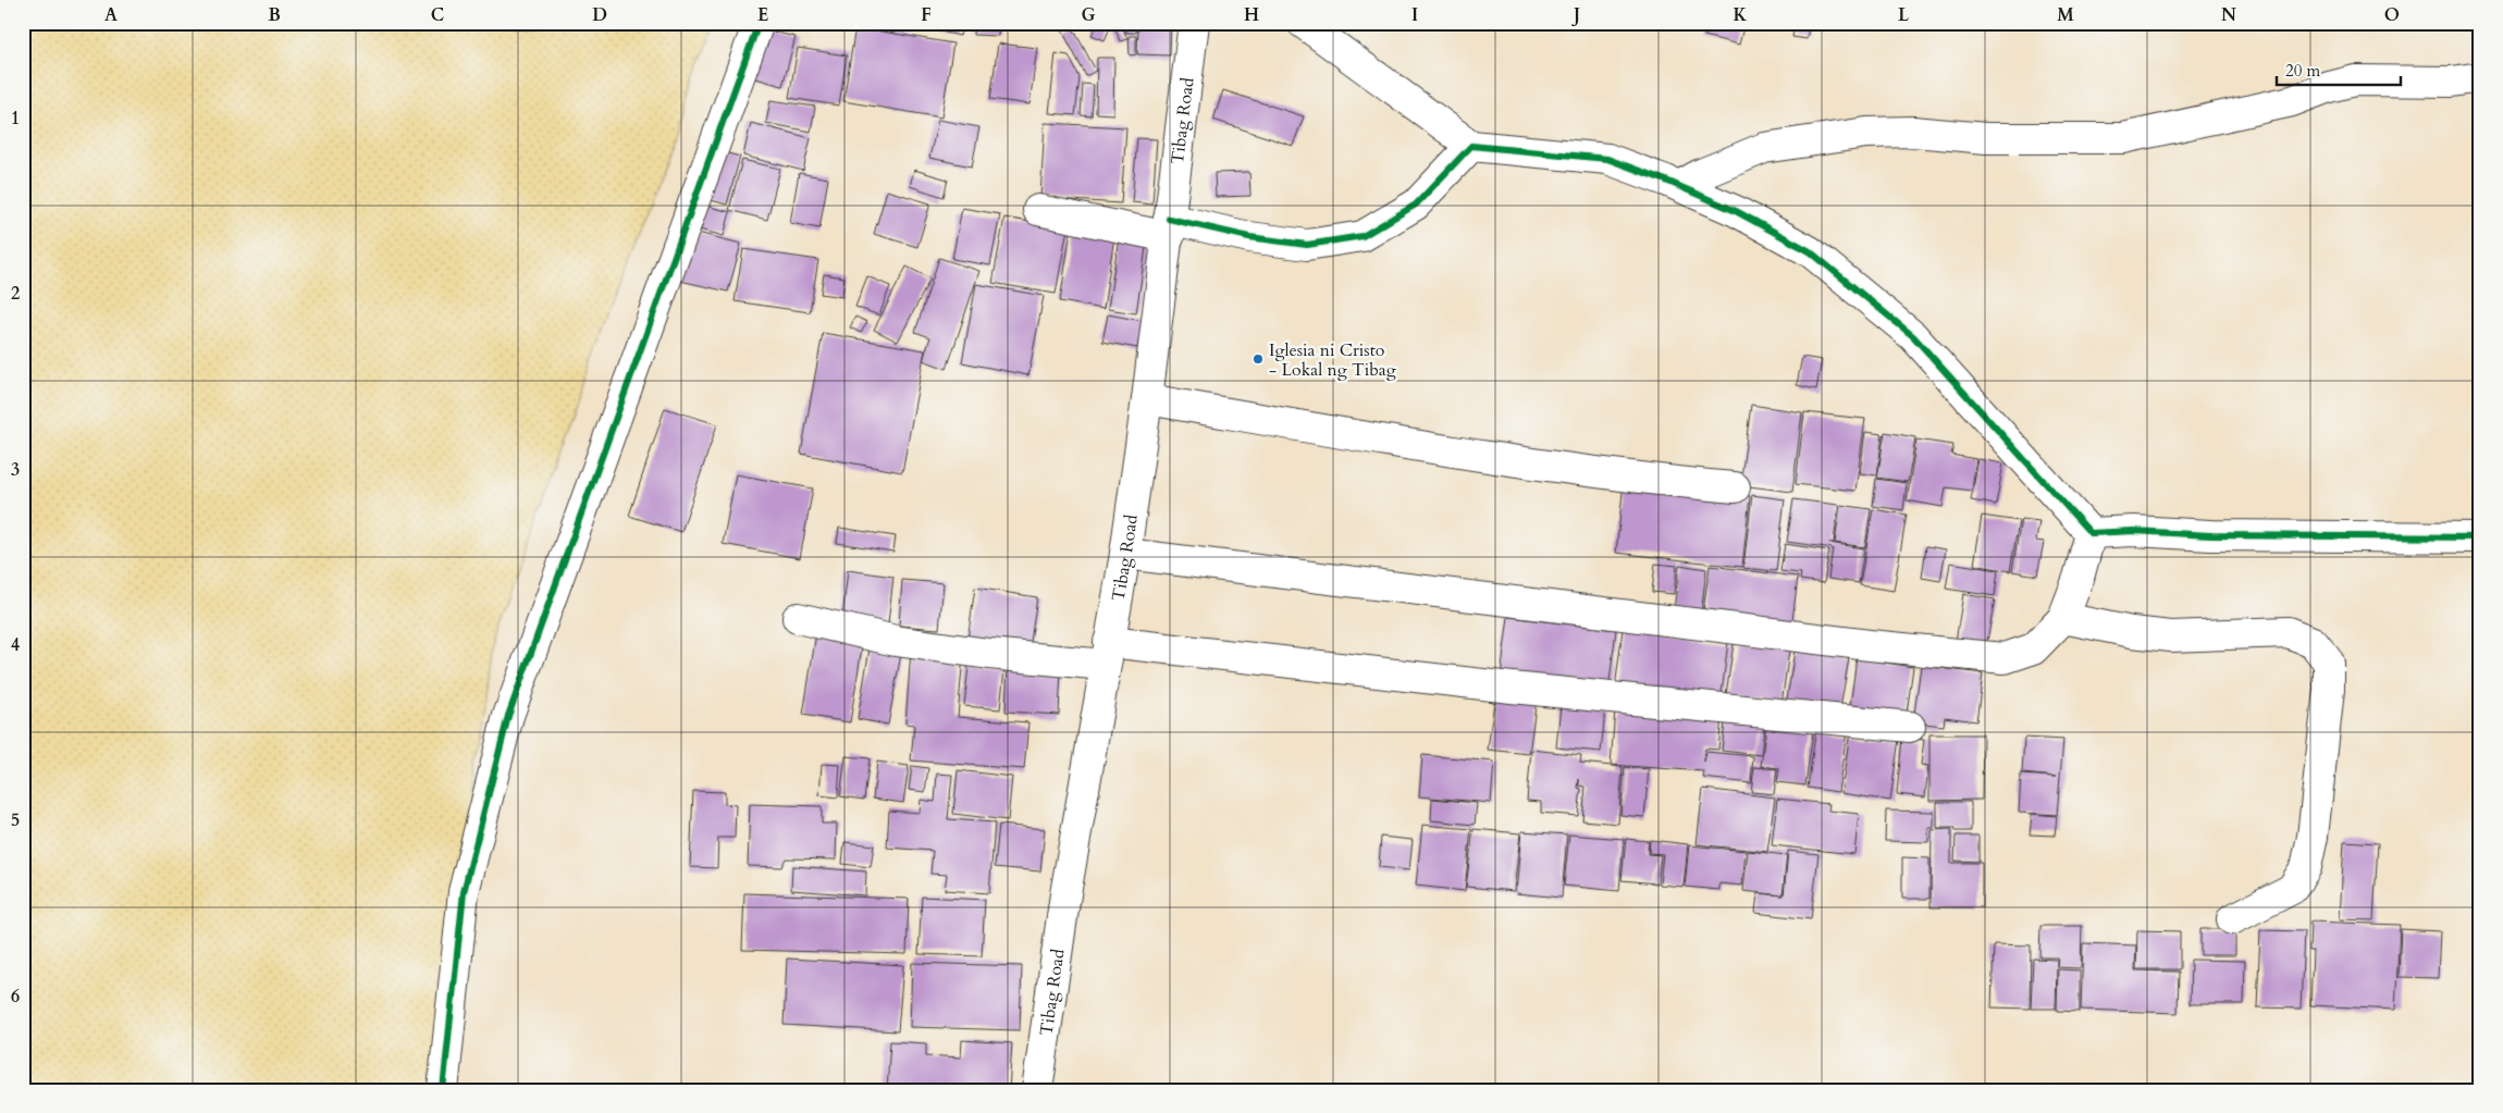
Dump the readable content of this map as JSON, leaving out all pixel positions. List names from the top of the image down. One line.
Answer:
{"streets":{"street":["Tibag Road"]},"places":["Iglesia ni Cristo - Lokal ng Tibag"],"scale_bar":"20 m","grid":{"columns":["A","B","C","D","E","F","G","H","I","J","K","L","M","N","O"],"rows":["1","2","3","4","5","6"]}}
